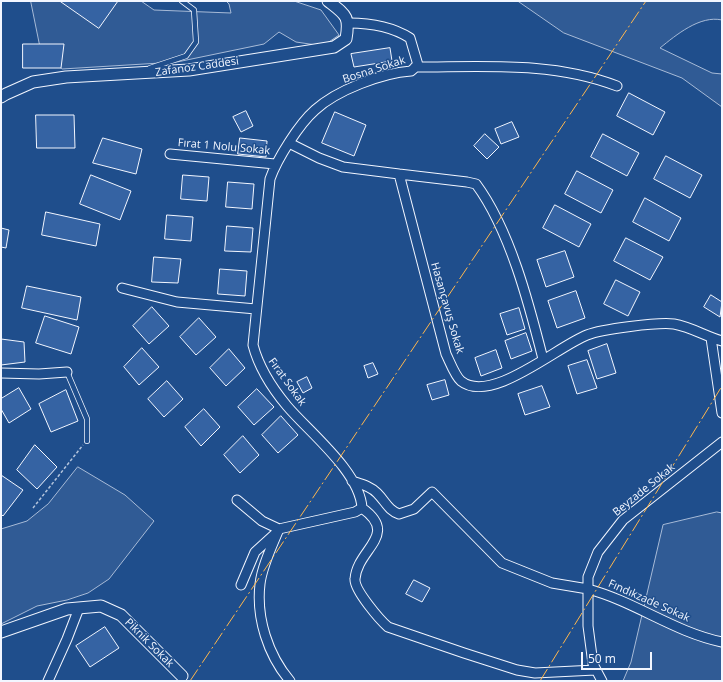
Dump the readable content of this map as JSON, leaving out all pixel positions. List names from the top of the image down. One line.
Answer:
{"streets":{"street":["Zafanoz Caddesi","Bosna Sokak","Fırat 1 Nolu Sokak","Hasançavuş Sokak","Fırat Sokak","Beyzade Sokak","Fındıkzade Sokak","Piknik Sokak"]},"crossings":[["Zafanoz Caddesi","Bosna Sokak"],["Bosna Sokak","Fırat Sokak"],["Fırat 1 Nolu Sokak","Fırat Sokak"],["Fırat Sokak","Fındıkzade Sokak"],["Beyzade Sokak","Fındıkzade Sokak"]],"scale_bar":"50 m"}
